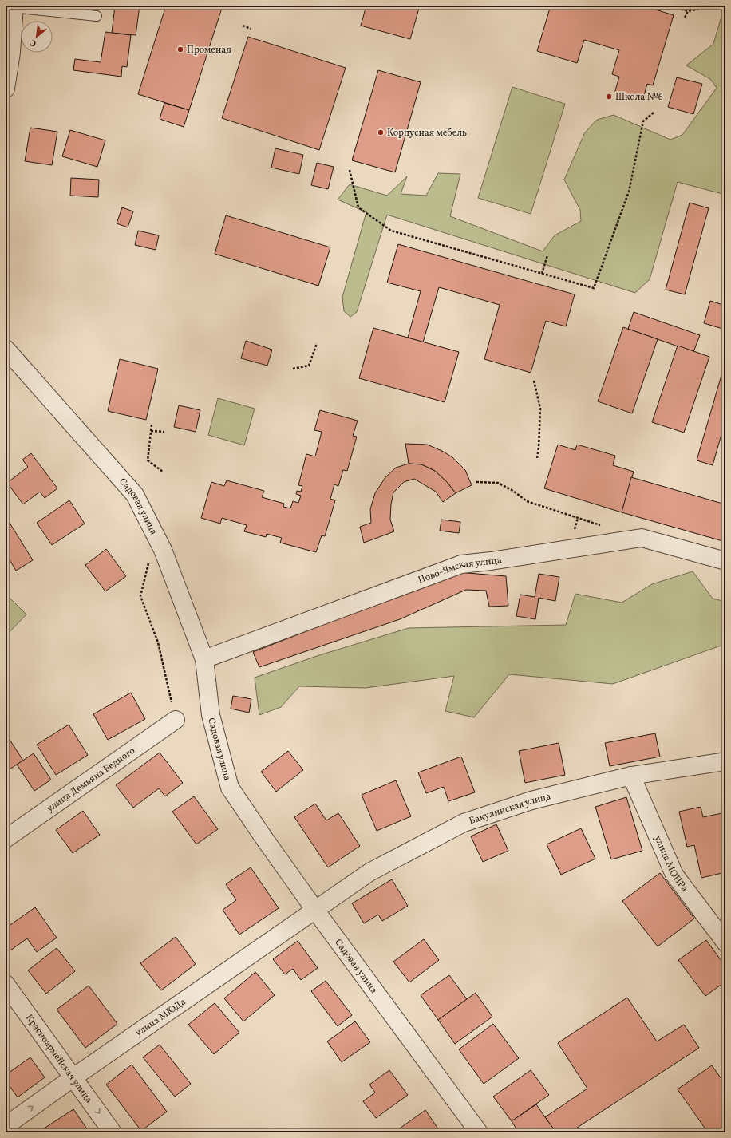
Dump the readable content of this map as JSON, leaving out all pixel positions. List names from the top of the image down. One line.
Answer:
{"streets":{"street":["Садовая улица","Ново-Ямская улица","улица Демьяна Бедного","Бакулинская улица","улица МОПРа","улица МЮДа","Красноармейская улица"]},"crossings":[["Садовая улица","Ново-Ямская улица"],["Садовая улица","Бакулинская улица"],["Садовая улица","улица МЮДа"],["Бакулинская улица","улица МОПРа"],["Бакулинская улица","улица МЮДа"],["улица МЮДа","Красноармейская улица"]],"one_way":["Красноармейская улица"],"places":["Променад","Школа №6","Корпусная мебель"],"north":"bottom left"}
